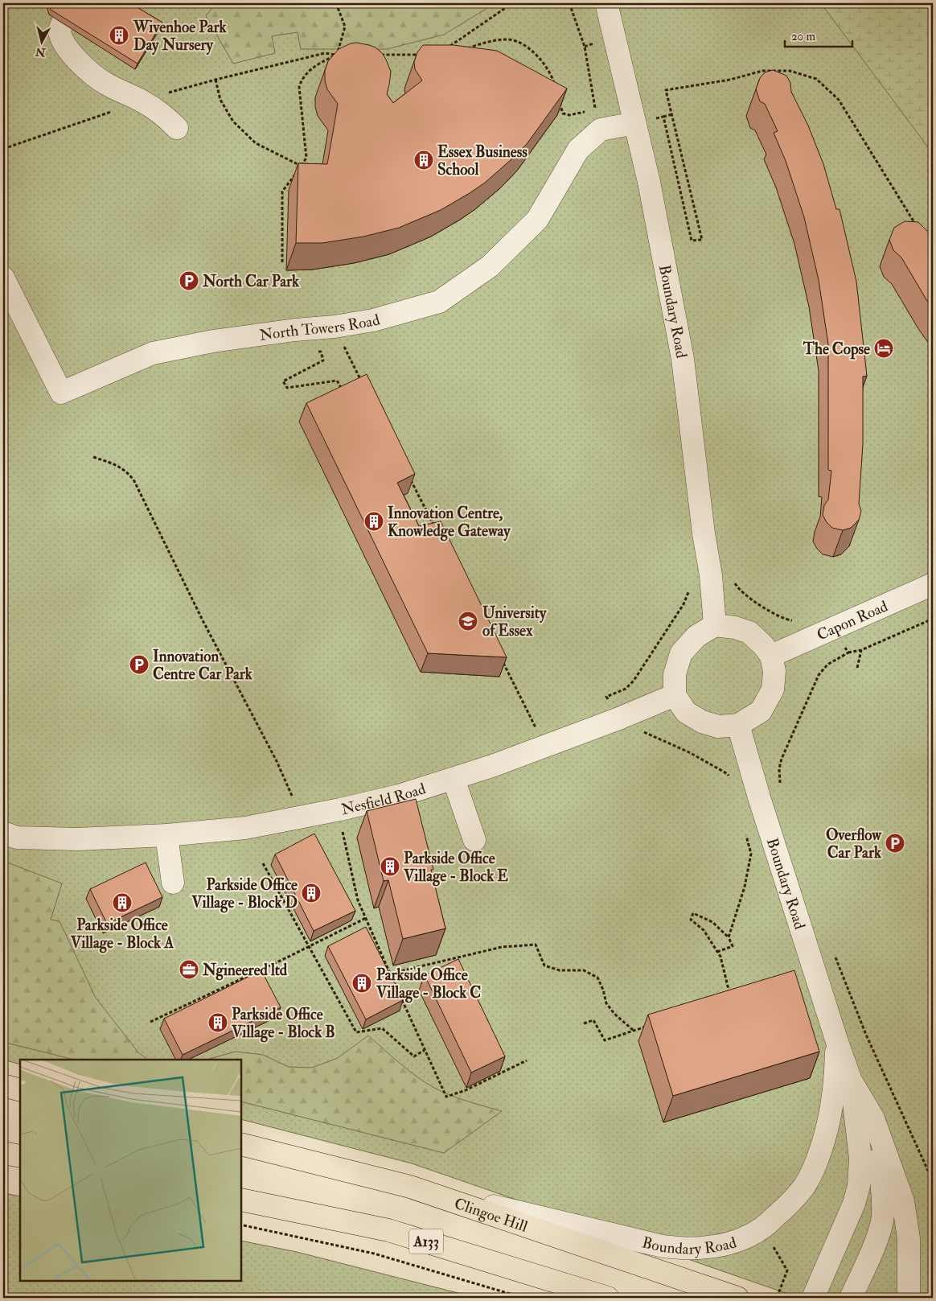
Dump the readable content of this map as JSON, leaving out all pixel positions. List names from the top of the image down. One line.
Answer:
{"streets":{"main road":["Clingoe Hill","A133"],"street":["Boundary Road","North Towers Road","Capon Road","Nesfield Road"]},"crossings":[["Boundary Road","North Towers Road"],["Boundary Road","Capon Road"],["Boundary Road","Nesfield Road"],["Boundary Road","Clingoe Hill"],["Capon Road","Nesfield Road"]],"places":{"building":["Wivenhoe Park Day Nursery","Essex Business School","Innovation Centre, Knowledge Gateway","Parkside Office Village - Block E","Parkside Office Village - Block D","Parkside Office Village - Block A","Parkside Office Village - Block C","Parkside Office Village - Block B"],"parking":["North Car Park","Innovation Centre Car Park","Overflow Car Park"],"hotel":["The Copse"],"school or university":["University of Essex"],"office":["Ngineered ltd"]},"scale_bar":"20 m","north":"bottom"}
